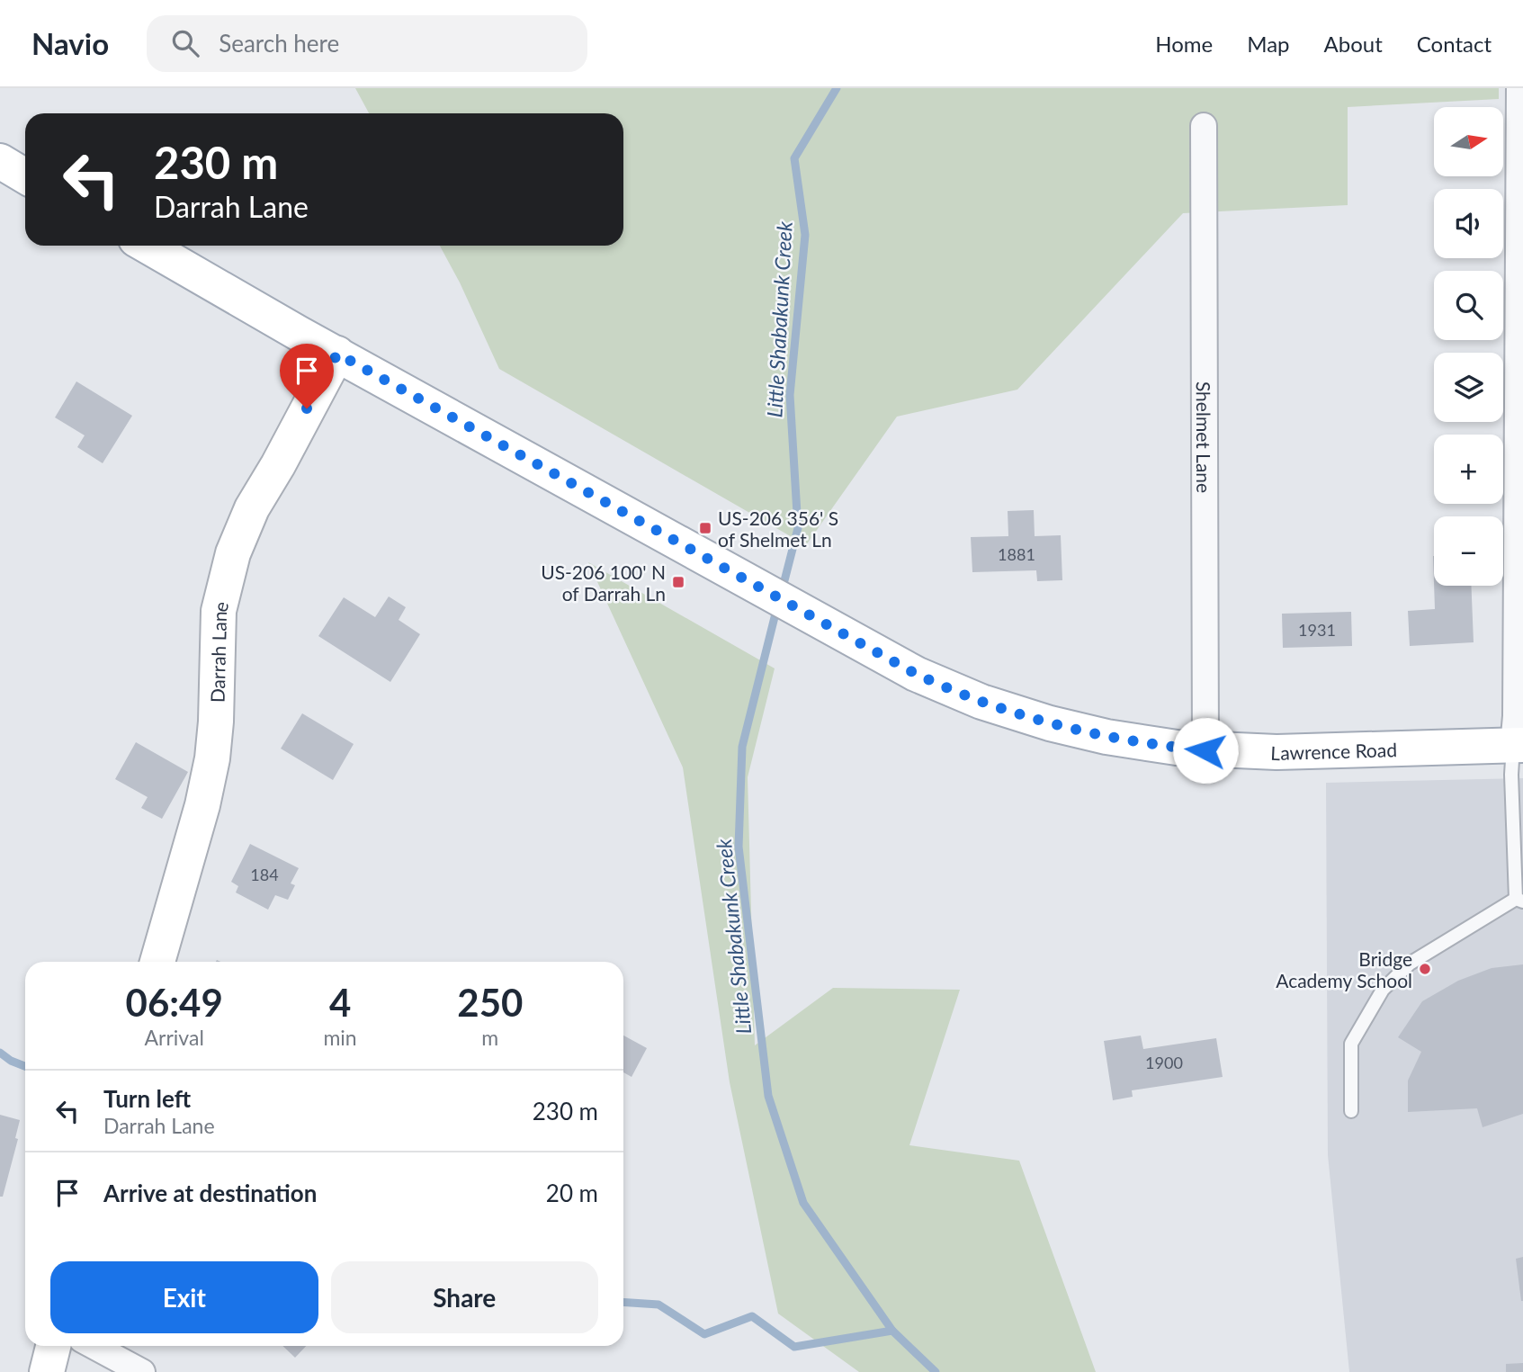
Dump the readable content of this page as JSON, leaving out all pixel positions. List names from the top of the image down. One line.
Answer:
{"streets":{"main road":["Darrah Lane","Lawrence Road"],"street":["Shelmet Lane"]},"crossings":[["Shelmet Lane","Lawrence Road"],["Darrah Lane","Lawrence Road"]],"water":["Little Shabakunk Creek"],"places":{"transit":["US-206 356' S of Shelmet Ln","US-206 100' N of Darrah Ln"],"other":["Bridge Academy School"]},"house_numbers":["1881","1931","184","1900"],"north":"right","page":{"header":"Navio","search":"Search here","nav":["Home","Map","About","Contact"],"map_buttons":["+","−"],"turn":["230 m","Darrah Lane"],"eta":["06:49","Arrival","4","min","250","m"],"list":[{"name":"Turn left","note":"Darrah Lane","value":"230 m"},{"name":"Arrive at destination","value":"20 m"}],"buttons":["Exit","Share"]}}
